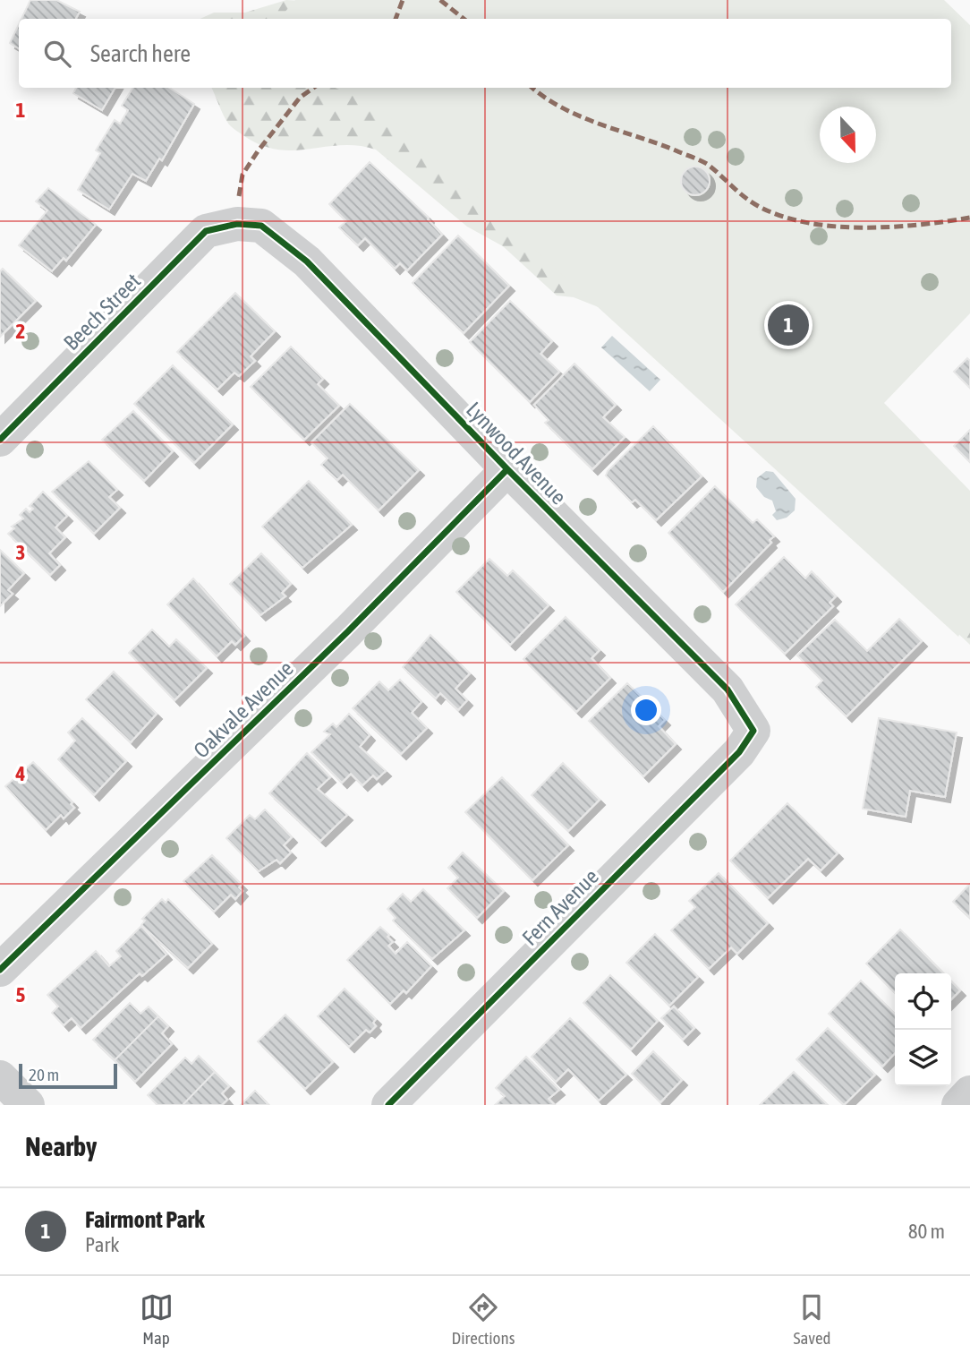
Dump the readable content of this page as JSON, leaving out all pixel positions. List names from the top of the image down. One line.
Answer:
{"streets":{"street":["Beech Street","Lynwood Avenue","Oakvale Avenue","Fern Avenue"]},"crossings":[["Beech Street","Lynwood Avenue"],["Lynwood Avenue","Oakvale Avenue"],["Lynwood Avenue","Fern Avenue"]],"scale_bar":"20 m","north":"bottom","page":{"search":"Search here","pins":"1","scale":"20 m","heading":"Nearby","list":[{"mark":"1","name":"Fairmont Park","note":"Park","value":"80 m"}],"nav":["Map","Directions","Saved"]},"grid":{"rows":["1","2","3","4","5"]}}
